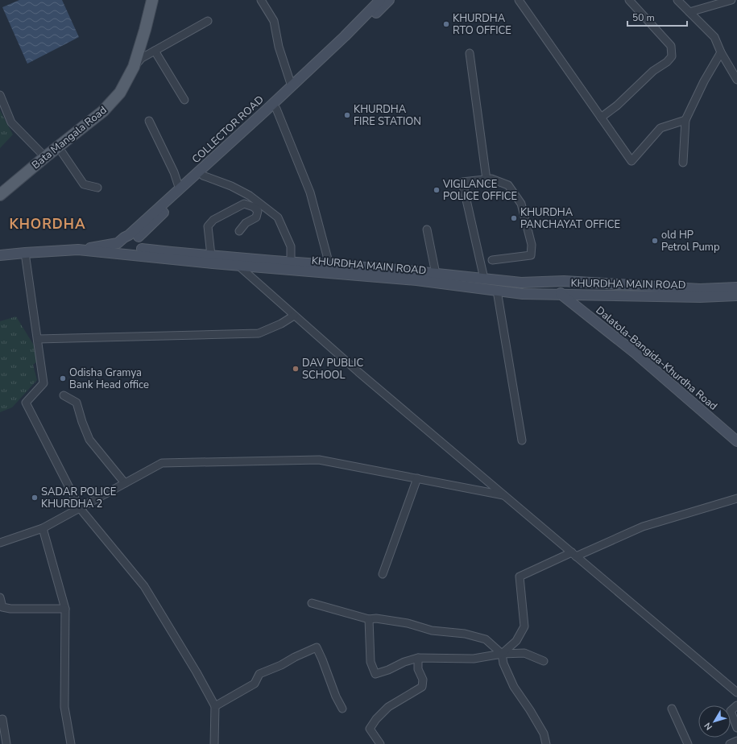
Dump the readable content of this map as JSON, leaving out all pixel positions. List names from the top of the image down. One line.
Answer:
{"streets":{"main road":["COLLECTOR ROAD","Bata Mangala Road","KHURDHA MAIN ROAD","Dalatola-Bangida-Khurdha Road"]},"crossings":[["COLLECTOR ROAD","KHURDHA MAIN ROAD"],["KHURDHA MAIN ROAD","Dalatola-Bangida-Khurdha Road"]],"districts":["KHORDHA"],"places":["KHURDHA RTO OFFICE","KHURDHA FIRE STATION","VIGILANCE POLICE OFFICE","KHURDHA PANCHAYAT OFFICE","old HP Petrol Pump","DAV PUBLIC SCHOOL","Odisha Gramya Bank Head office","SADAR POLICE KHURDHA 2"],"scale_bar":"50 m","north":"bottom left"}
